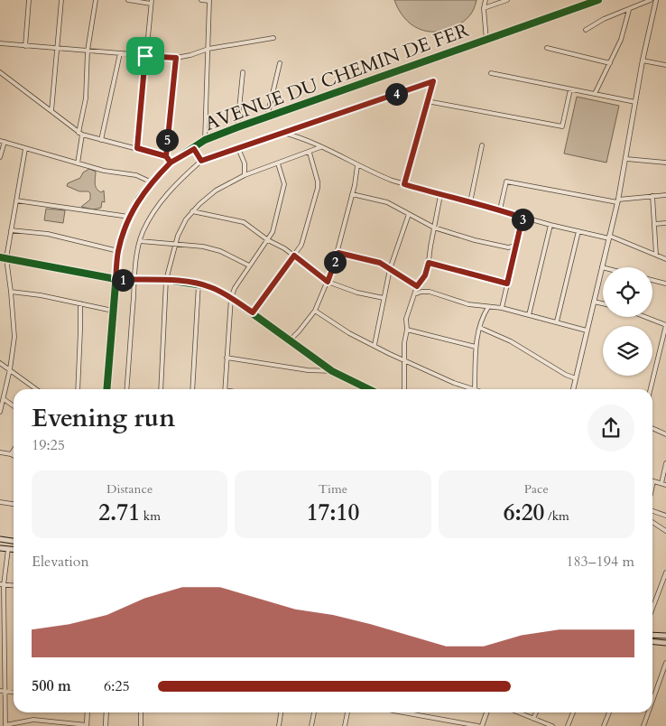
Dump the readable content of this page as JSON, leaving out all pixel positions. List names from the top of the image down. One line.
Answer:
{"streets":{"street":["AVENUE DU CHEMIN DE FER"]},"page":{"pins":["4","5","3","2","1"],"heading":["Evening run","19:25"],"stats":[["Distance","2.71 km"],["Time","17:10"],["Pace","6:20 /km"]],"chart":["Elevation","183–194 m"],"list":[{"name":"500 m","note":"6:25"}]}}
